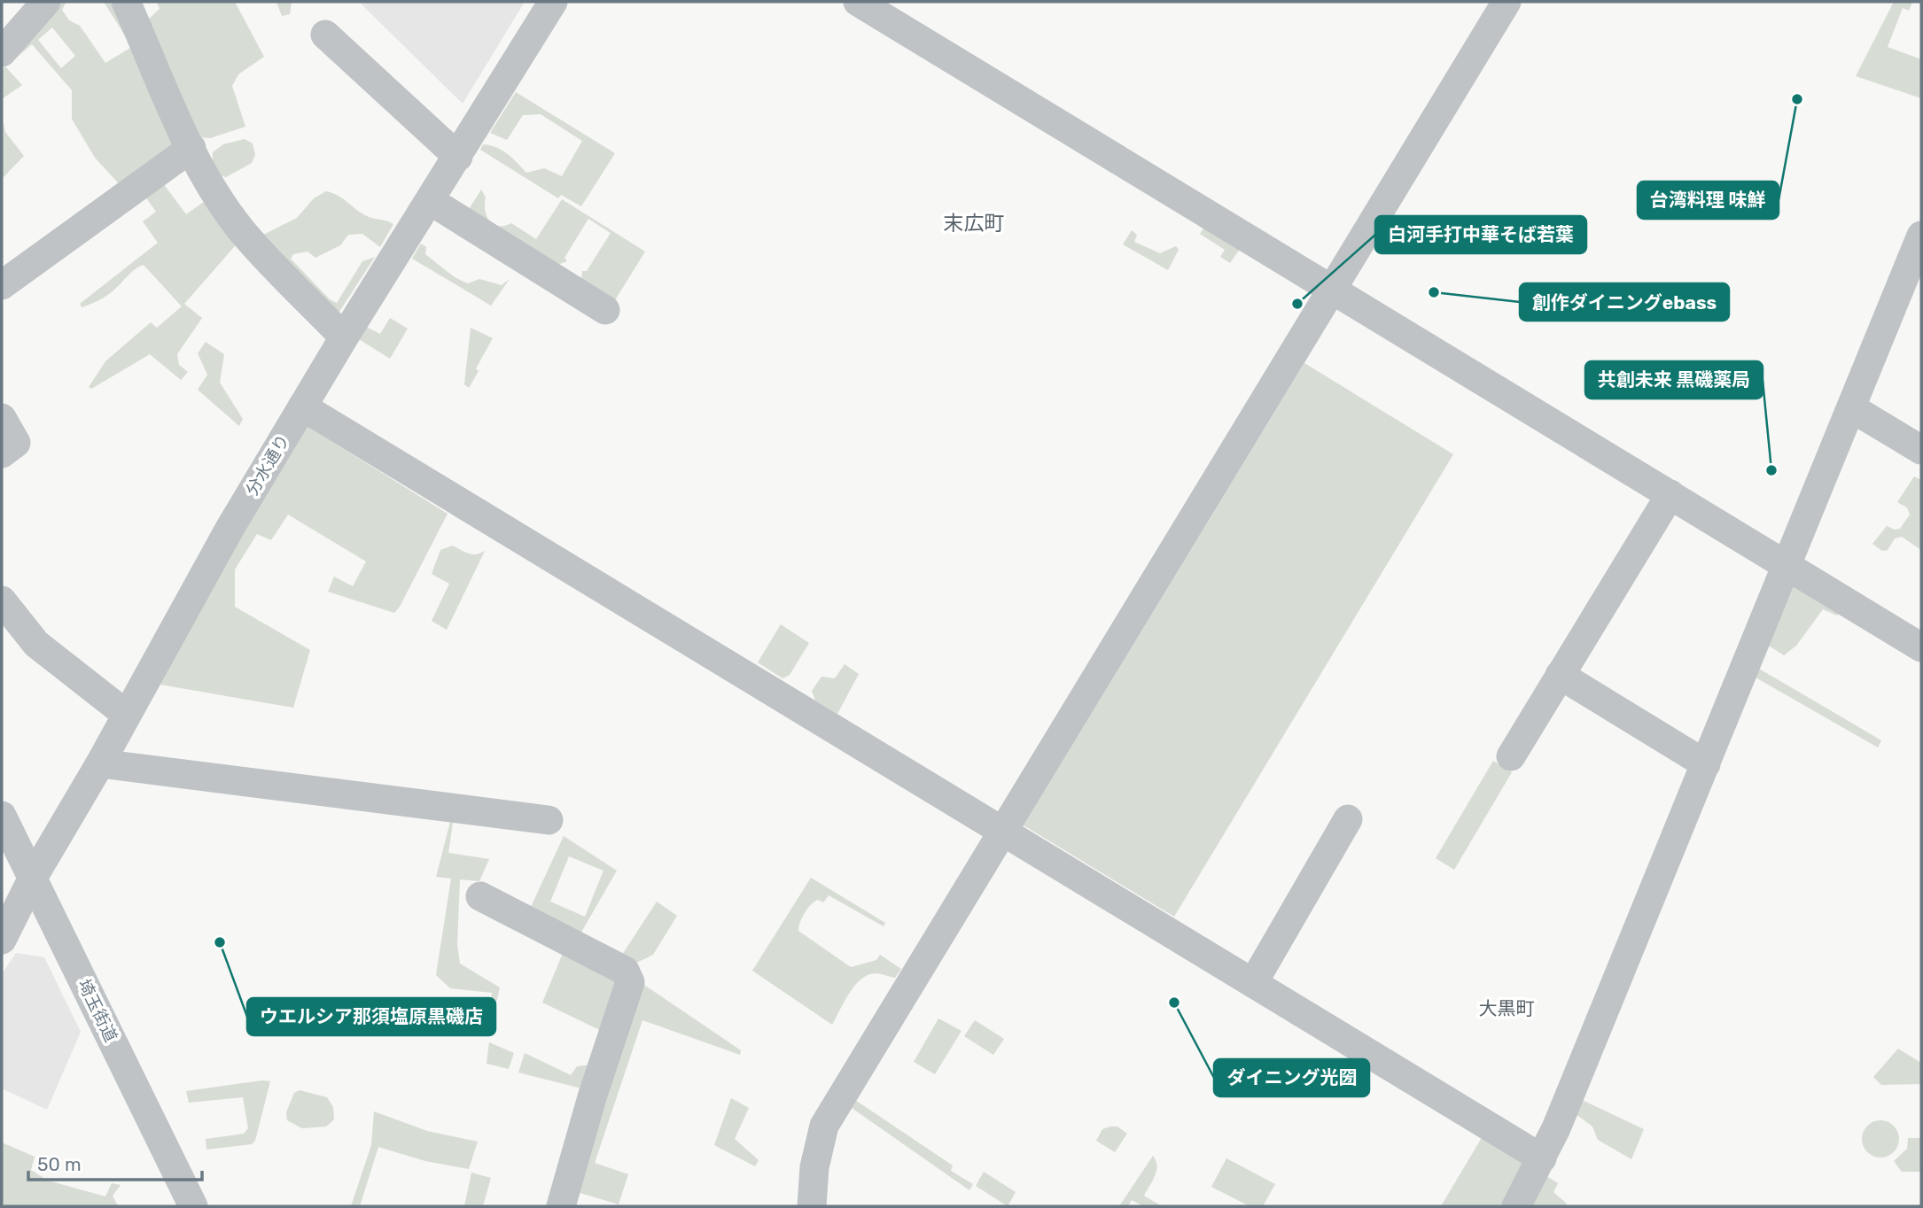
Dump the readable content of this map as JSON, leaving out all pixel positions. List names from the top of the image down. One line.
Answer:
{"streets":{"street":["分水通り","埼玉街道"]},"crossings":[["分水通り","埼玉街道"]],"districts":["末広町","大黒町"],"places":["台湾料理 味鮮","創作ダイニングebass","白河手打中華そば若葉","共創未来 黒磯薬局","ウエルシア那須塩原黒磯店","ダイニング光圀"],"scale_bar":"50 m"}
